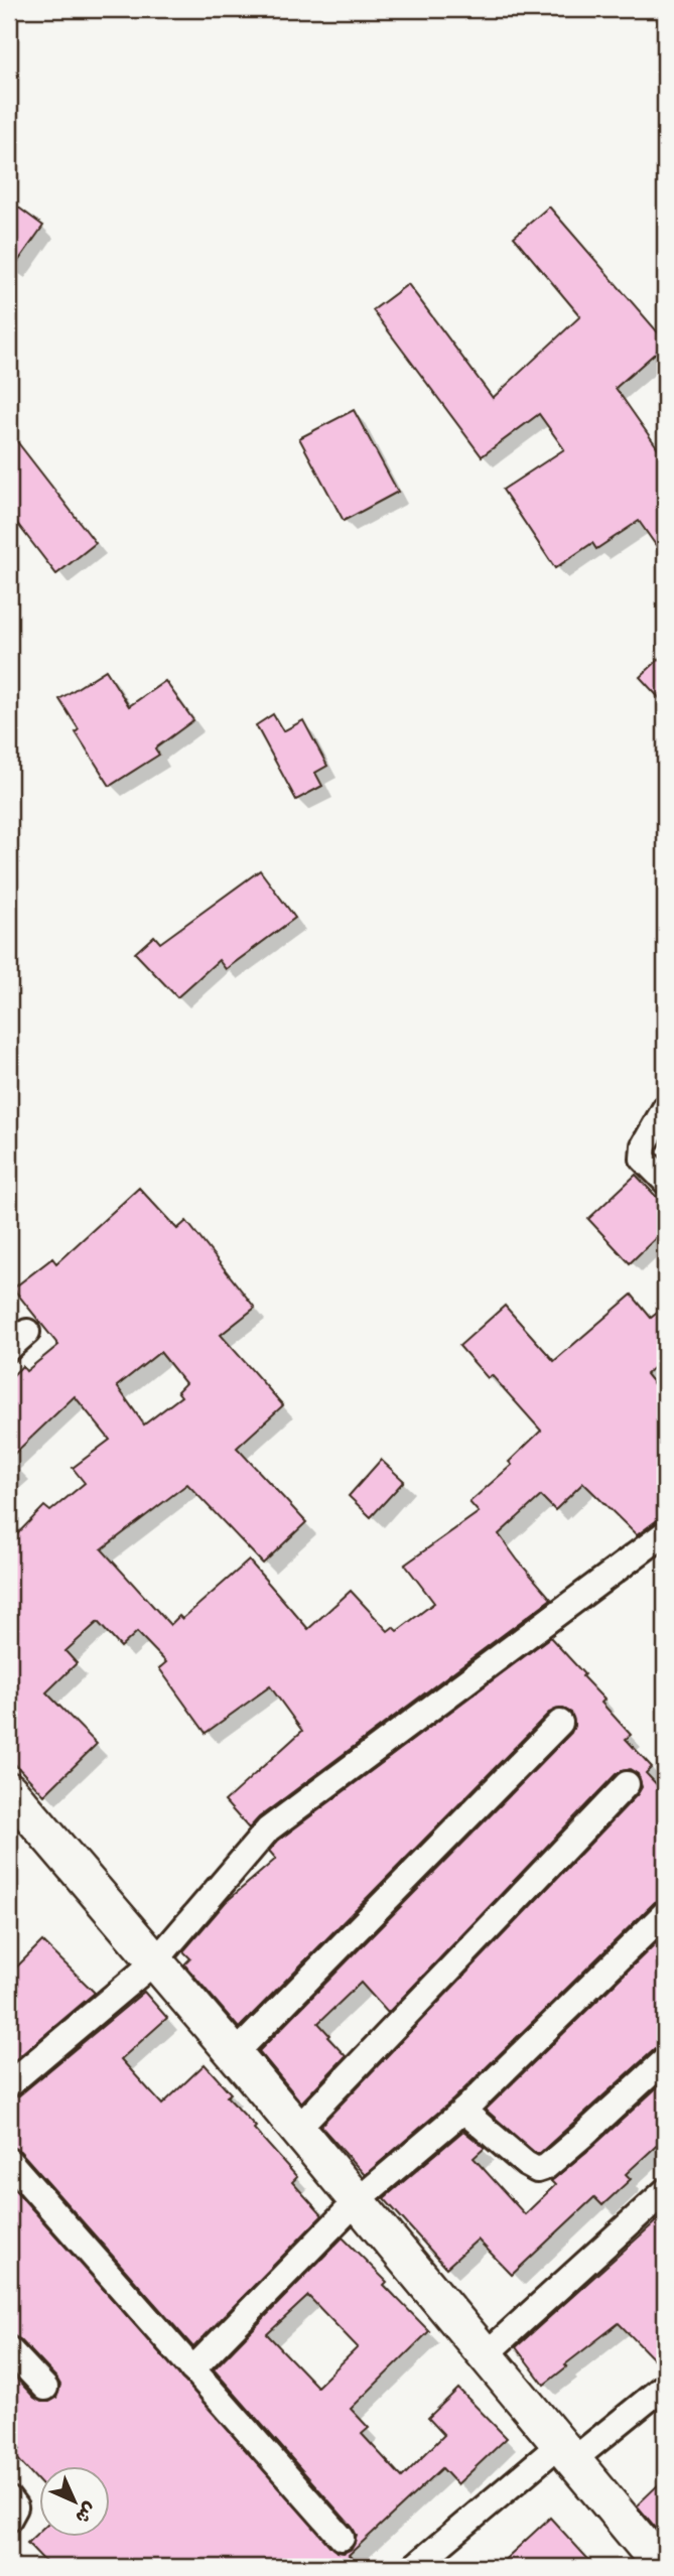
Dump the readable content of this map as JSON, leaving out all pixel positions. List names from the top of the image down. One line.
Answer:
{"north":"bottom right"}
